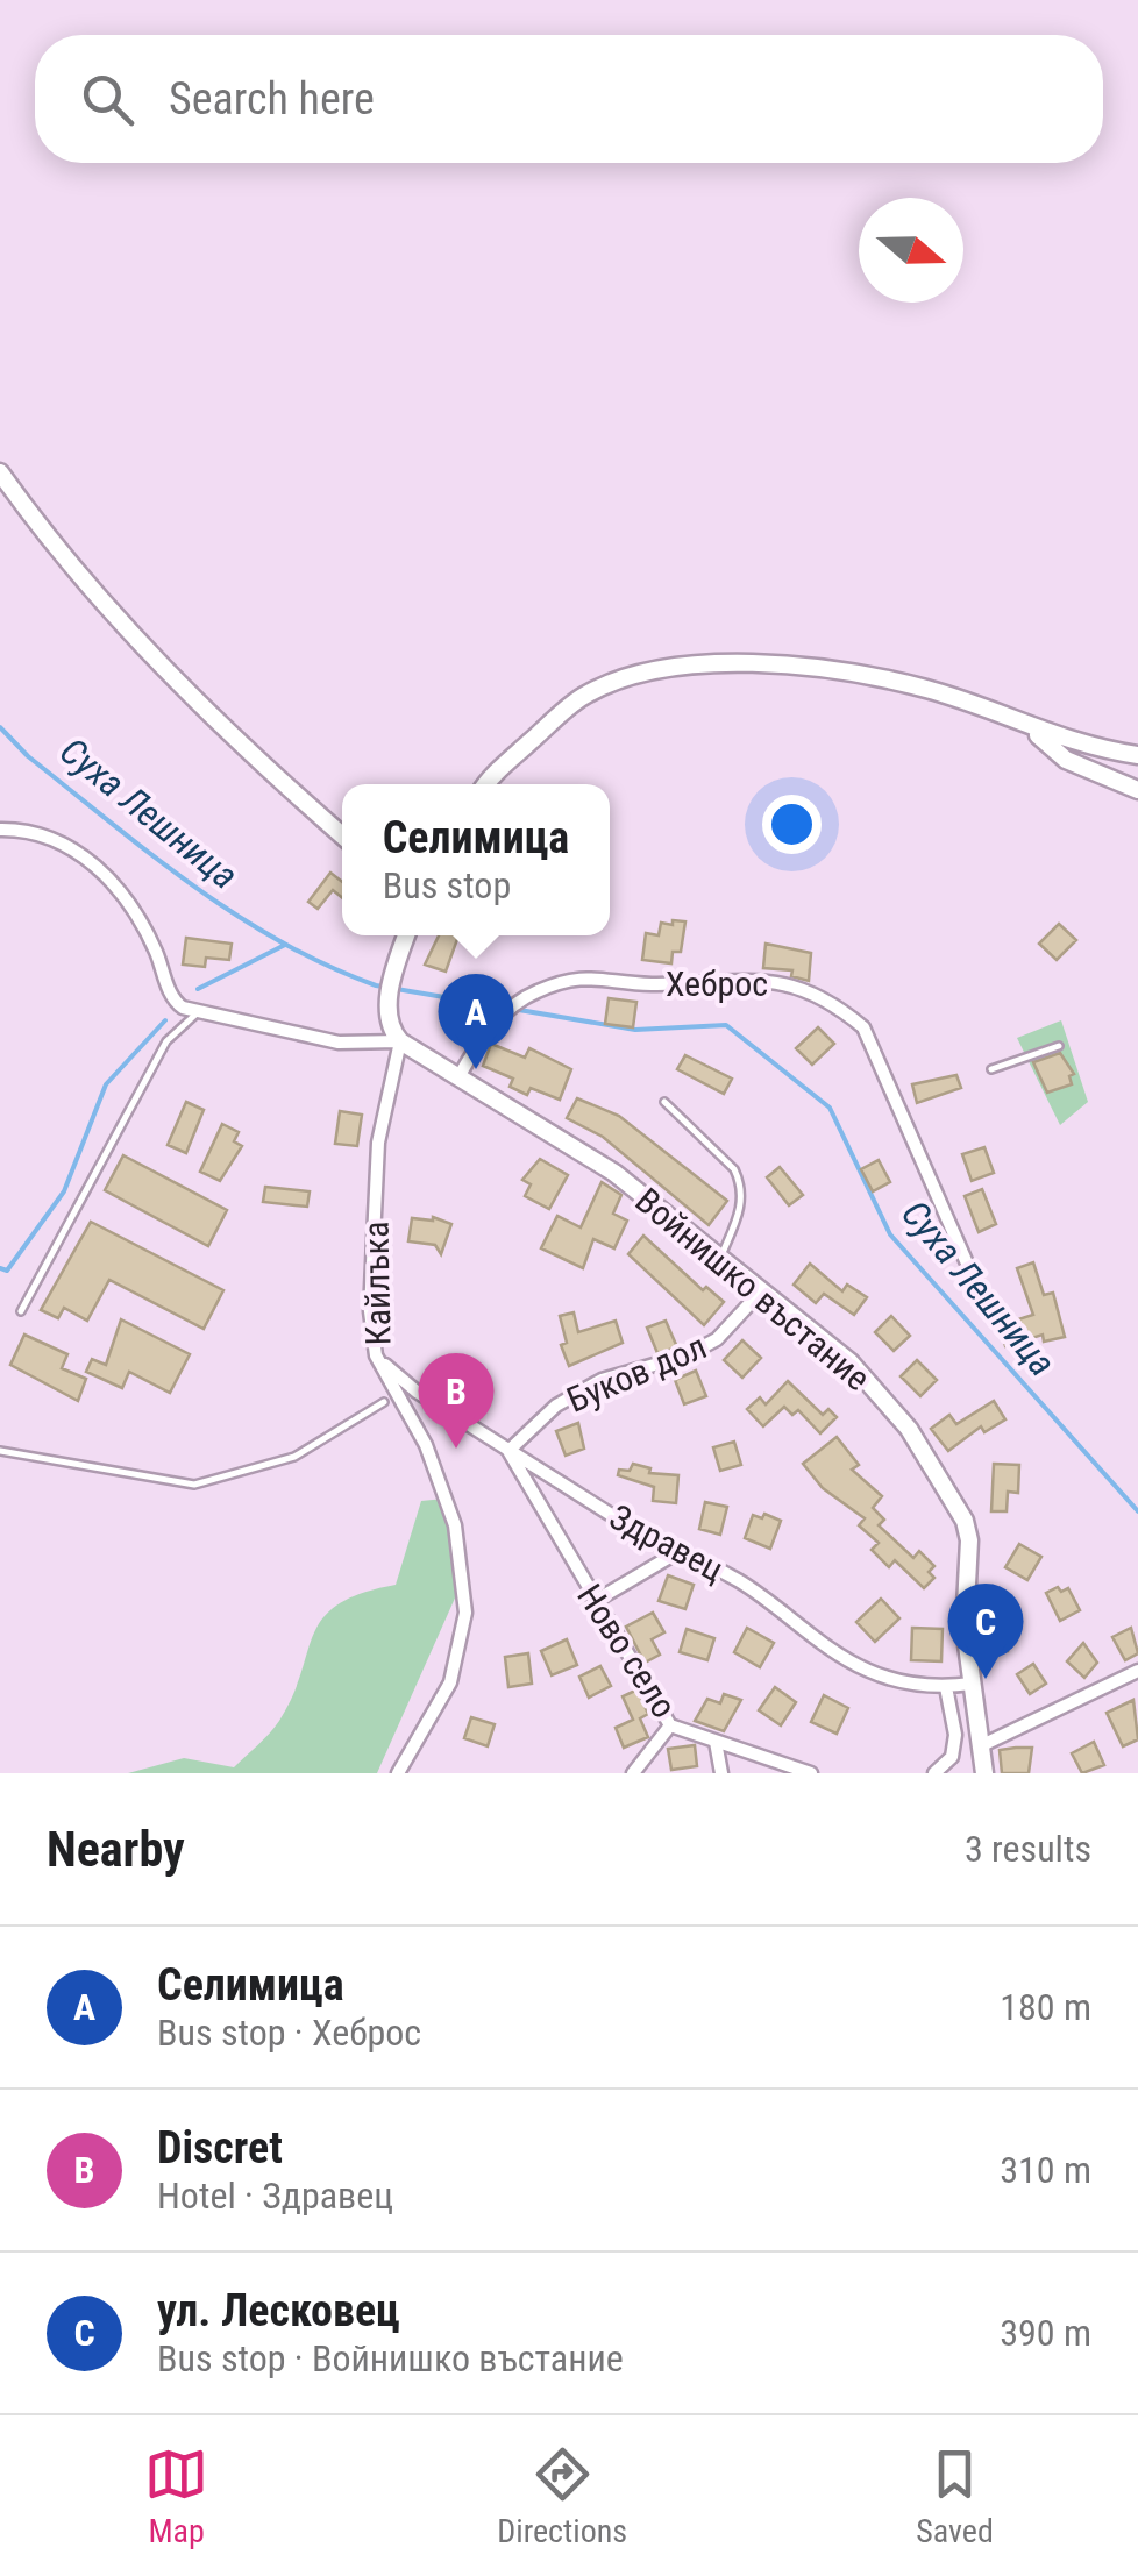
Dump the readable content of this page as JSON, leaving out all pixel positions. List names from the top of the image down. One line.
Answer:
{"streets":{"street":["Хеброс","Кайлъка","Войнишко въстание","Буков дол","Здравец","Ново село"]},"crossings":[["Хеброс","Войнишко въстание"],["Кайлъка","Войнишко въстание"],["Кайлъка","Здравец"],["Войнишко въстание","Буков дол"],["Войнишко въстание","Здравец"],["Буков дол","Здравец"],["Буков дол","Ново село"],["Здравец","Ново село"]],"water":["Суха Лешница"],"north":"right","page":{"search":"Search here","popup":["Селимица","Bus stop"],"pins":["A","B","C"],"heading":["Nearby","3 results"],"list":[{"mark":"A","name":"Селимица","note":"Bus stop · Хеброс","value":"180 m"},{"mark":"B","name":"Discret","note":"Hotel · Здравец","value":"310 m"},{"mark":"C","name":"ул. Лесковец","note":"Bus stop · Войнишко въстание","value":"390 m"}],"nav":["Map","Directions","Saved"]}}
